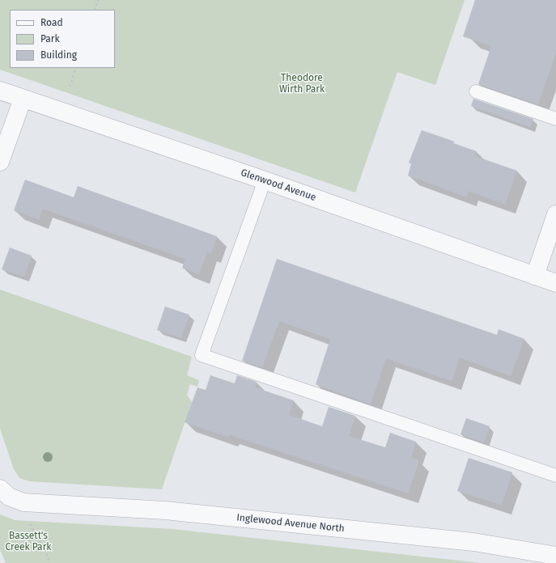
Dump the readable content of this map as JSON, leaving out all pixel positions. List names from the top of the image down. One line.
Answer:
{"streets":{"street":["Glenwood Avenue","Inglewood Avenue North"]},"parks":["Theodore Wirth Park","Bassett's Creek Park"],"legend":["Road","Park","Building"]}
